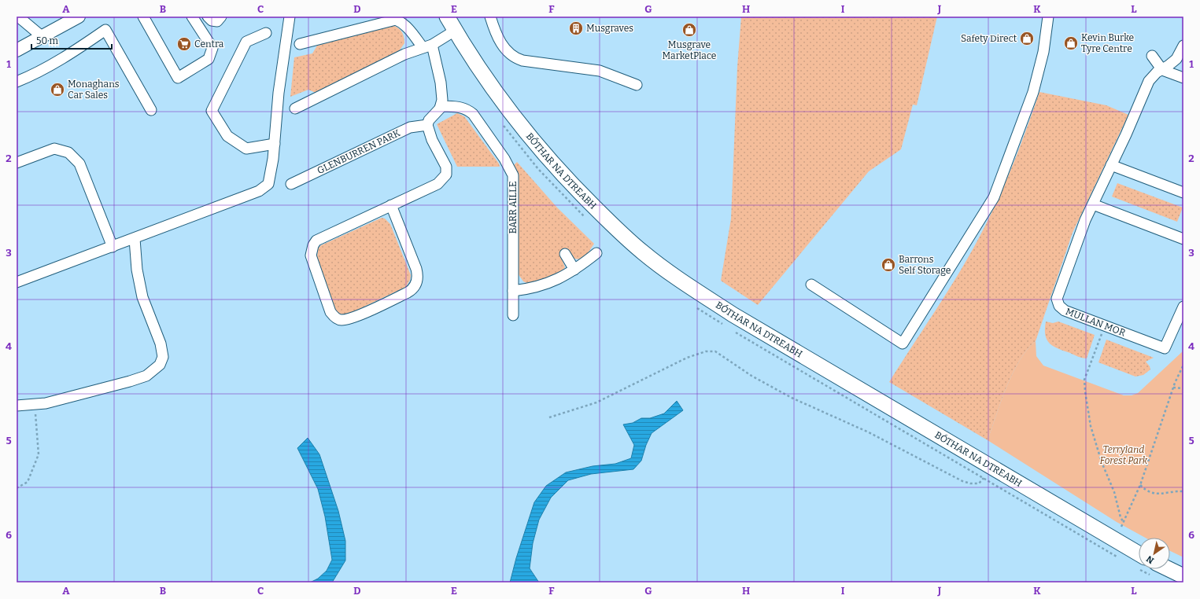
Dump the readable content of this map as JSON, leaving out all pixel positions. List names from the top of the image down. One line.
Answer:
{"streets":{"highway":["BÓTHAR NA DTREABH"],"street":["GLENBURREN PARK","BARR AILLE","MULLAN MOR"]},"parks":["Terryland Forest Park"],"places":{"building":["Musgraves"],"shop":["Musgrave MarketPlace","Safety Direct","Kevin Burke Tyre Centre","Monaghans Car Sales","Barrons Self Storage"],"supermarket":["Centra"]},"scale_bar":"50 m","north":"bottom left","grid":{"columns":["A","B","C","D","E","F","G","H","I","J","K","L"],"rows":["1","2","3","4","5","6"]}}
